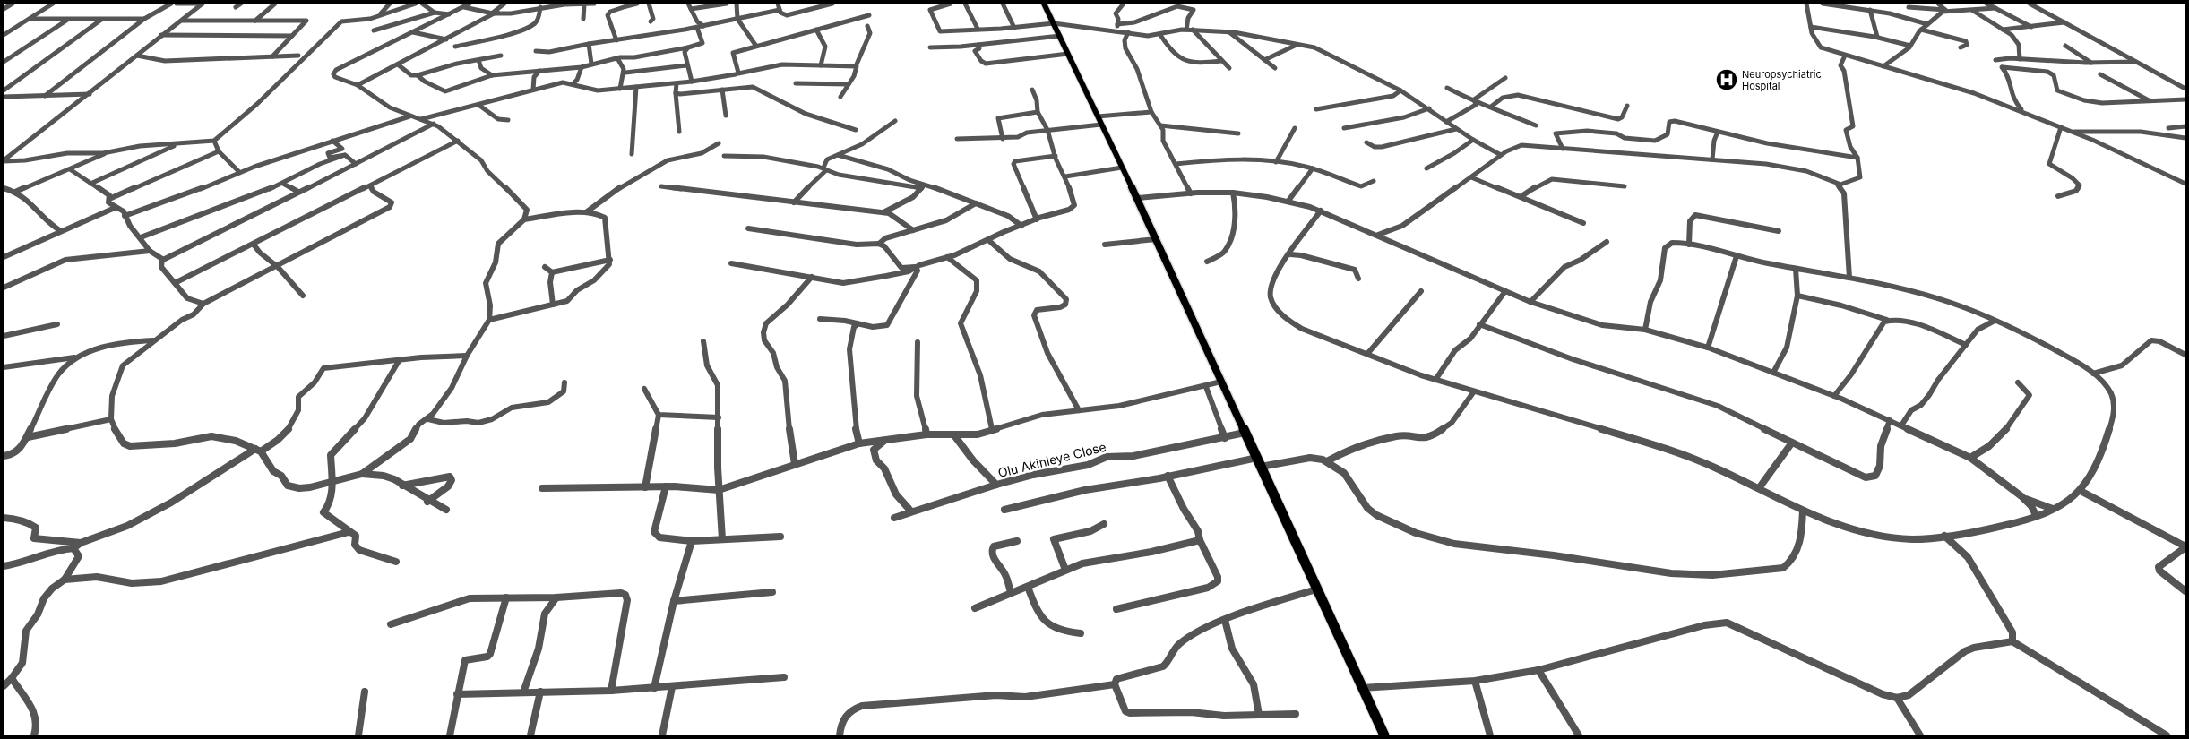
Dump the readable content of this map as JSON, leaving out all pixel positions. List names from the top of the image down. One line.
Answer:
{"streets":{"street":["Olu Akinleye Close"]},"places":{"hospital":["Neuropsychiatric Hospital"]}}
